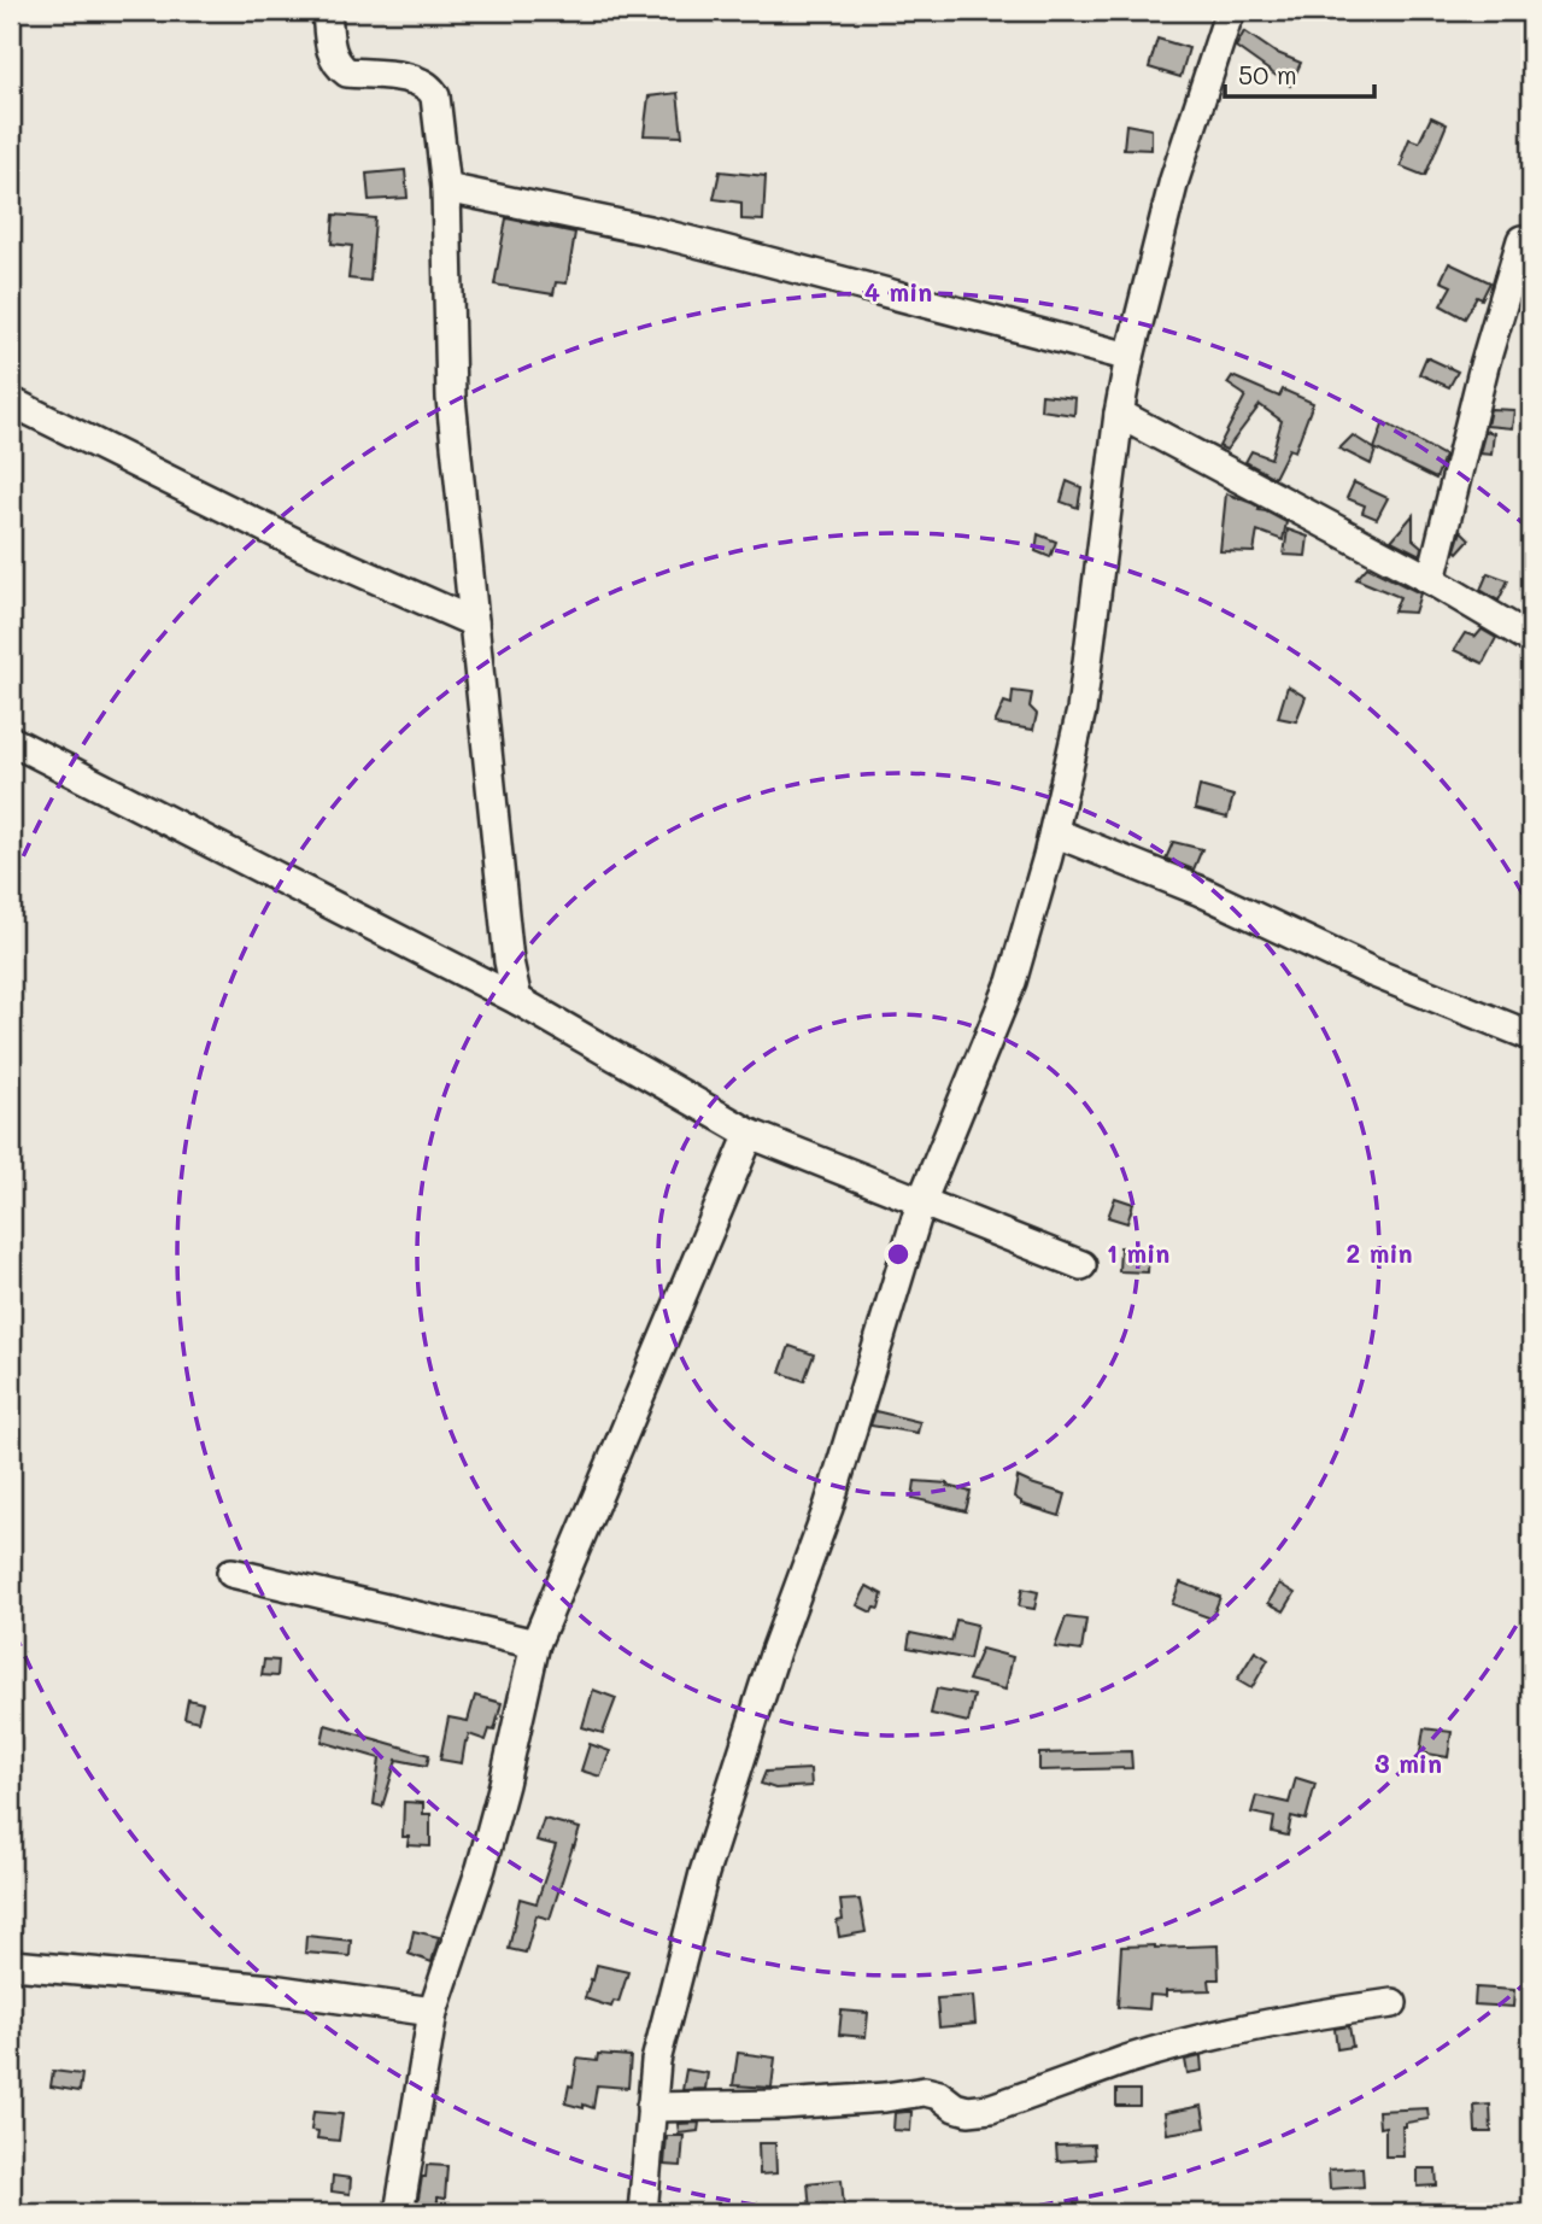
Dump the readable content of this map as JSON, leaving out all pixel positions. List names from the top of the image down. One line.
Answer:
{"scale_bar":"50 m","rings":["4 min","1 min","2 min","3 min"]}
